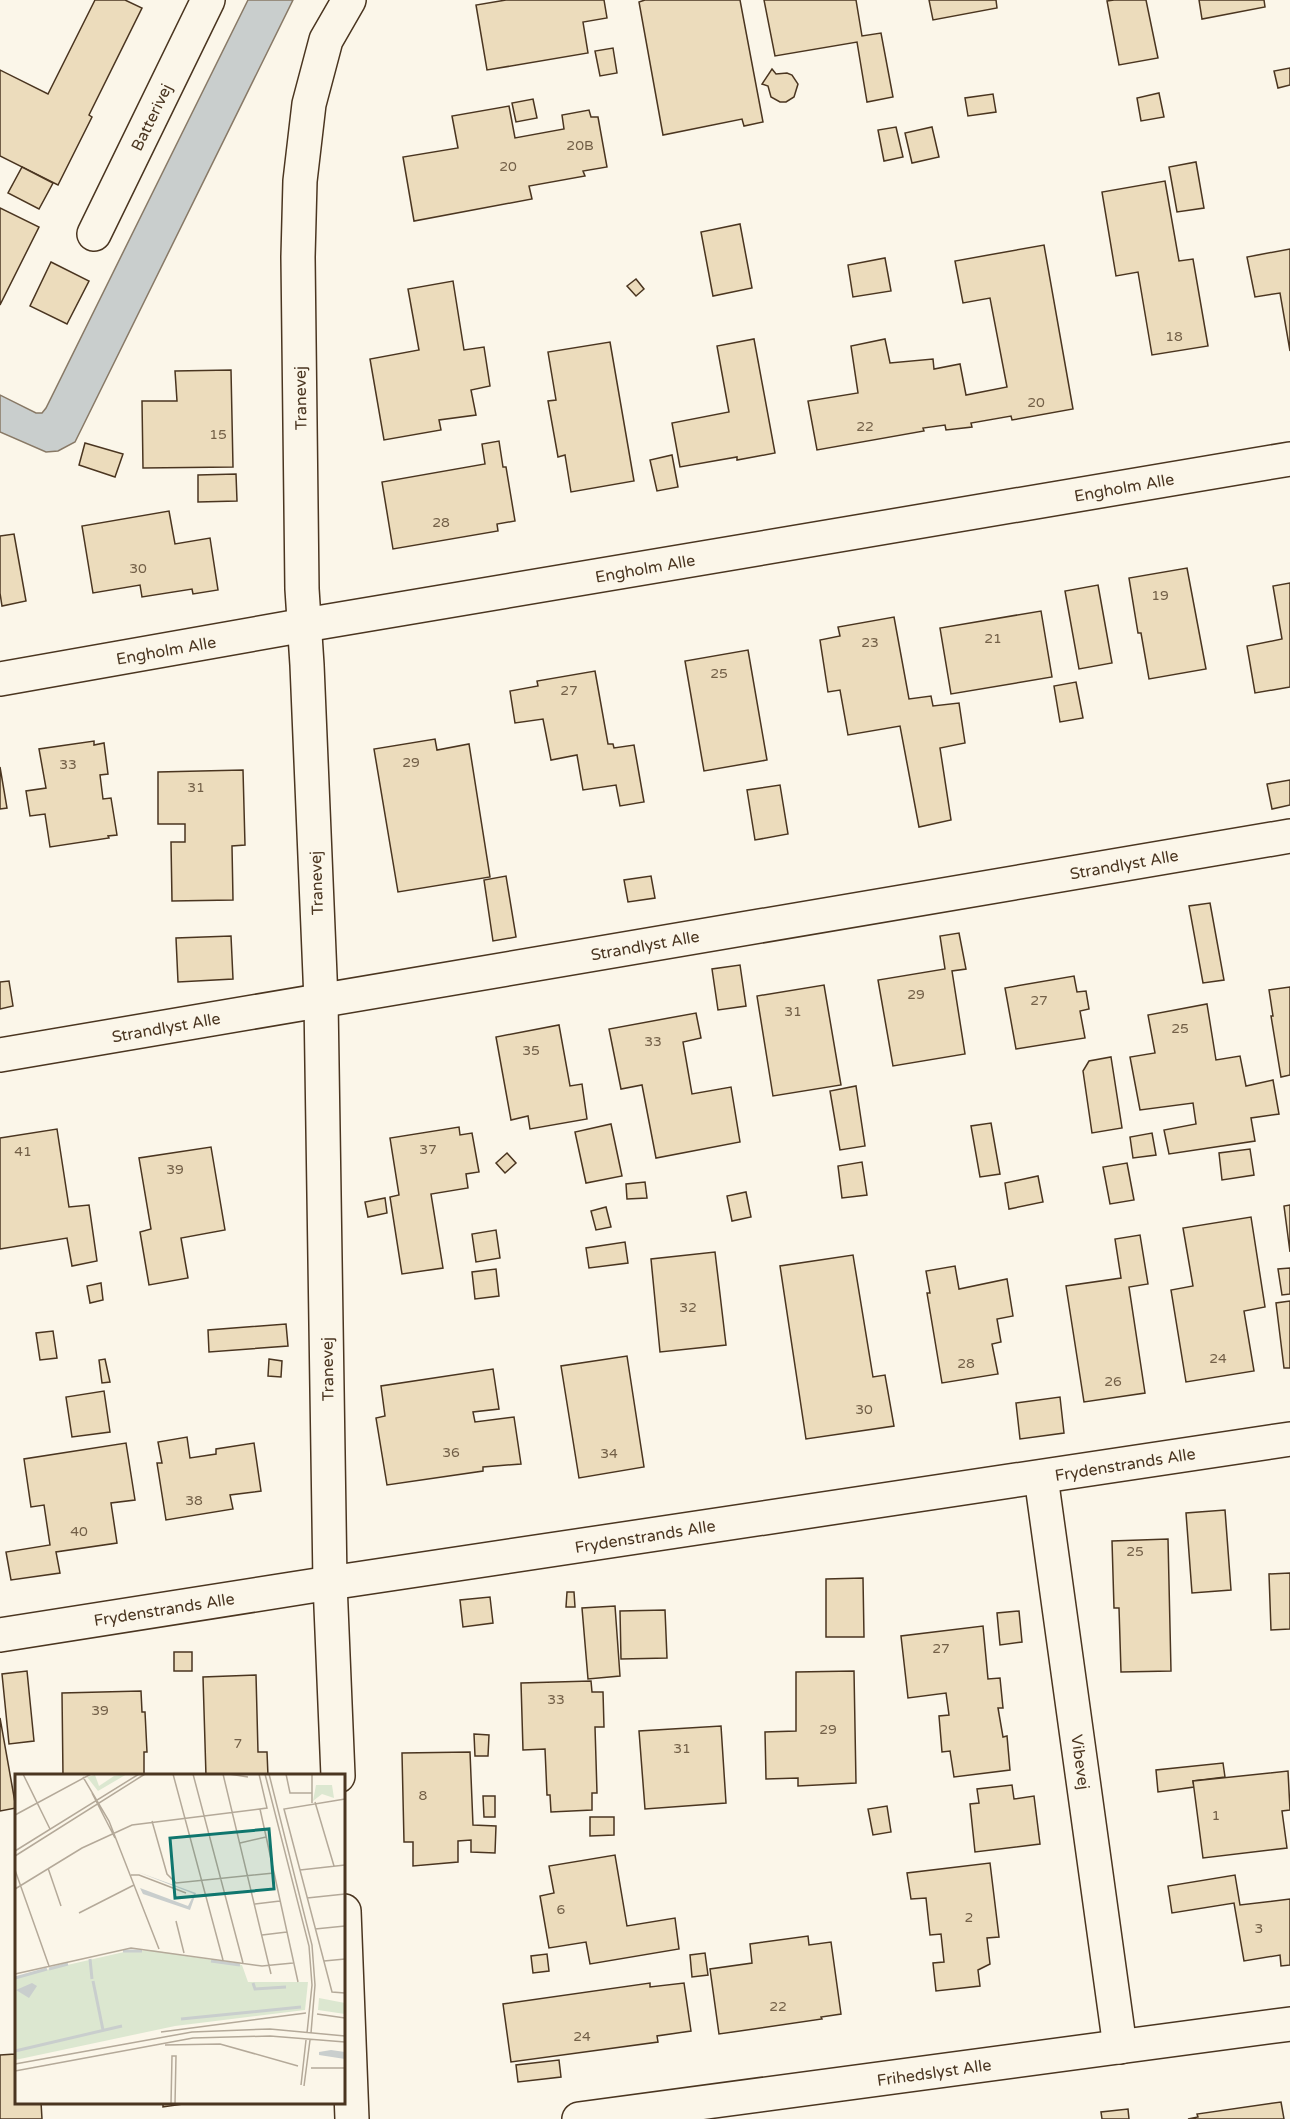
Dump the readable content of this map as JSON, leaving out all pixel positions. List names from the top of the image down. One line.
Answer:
{"streets":{"street":["Batterivej","Tranevej","Engholm Alle","Strandlyst Alle","Frydenstrands Alle","Vibevej","Frihedslyst Alle"]},"crossings":[["Tranevej","Engholm Alle"],["Tranevej","Strandlyst Alle"],["Tranevej","Frydenstrands Alle"],["Frydenstrands Alle","Vibevej"],["Vibevej","Frihedslyst Alle"]],"house_numbers":["20B","20","18","20","22","15","28","30","19","21","23","25","27","29","33","31","29","27","31","25","33","35","37","41","39","32","24","28","26","30","36","34","38","40","25","27","33","39","29","7","31","8","1","6","2","3","22","24"]}
